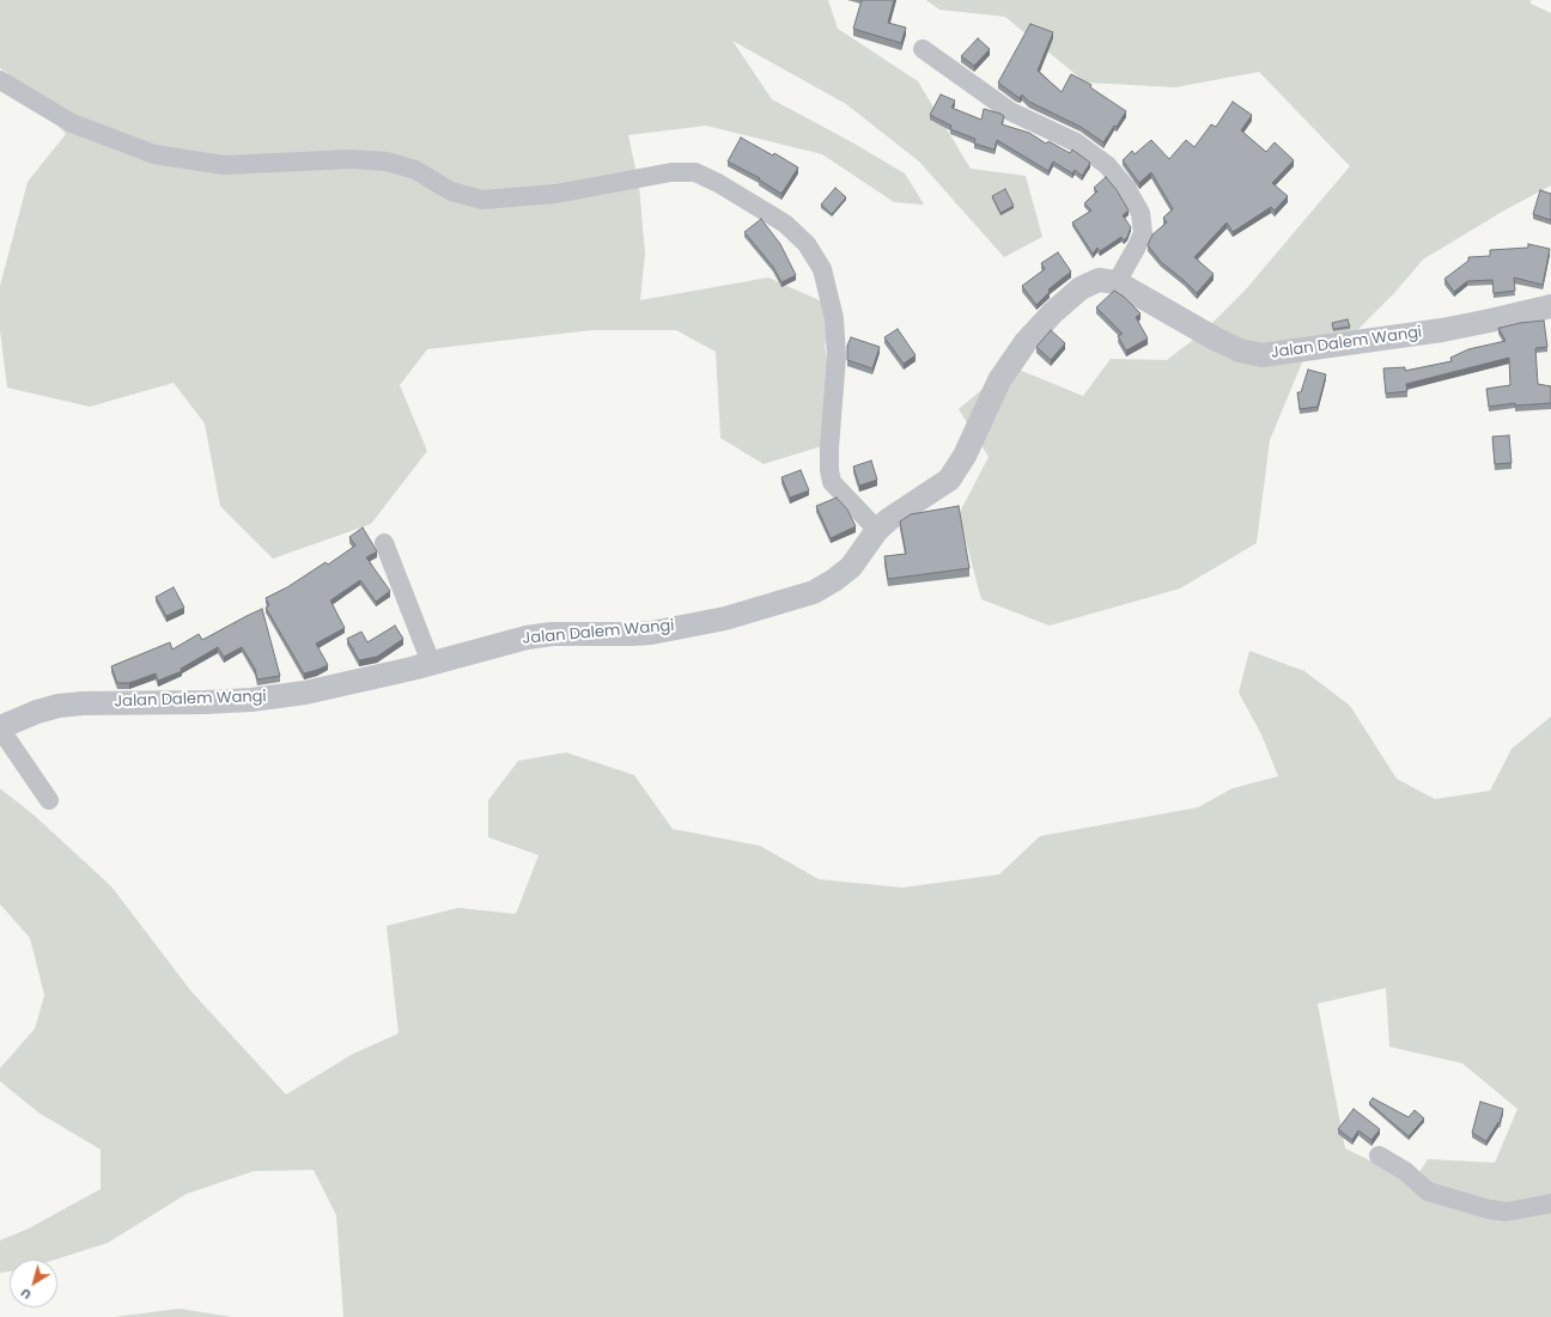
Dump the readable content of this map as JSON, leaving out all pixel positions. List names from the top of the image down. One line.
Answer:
{"streets":{"street":["Jalan Dalem Wangi"]},"north":"bottom left"}
